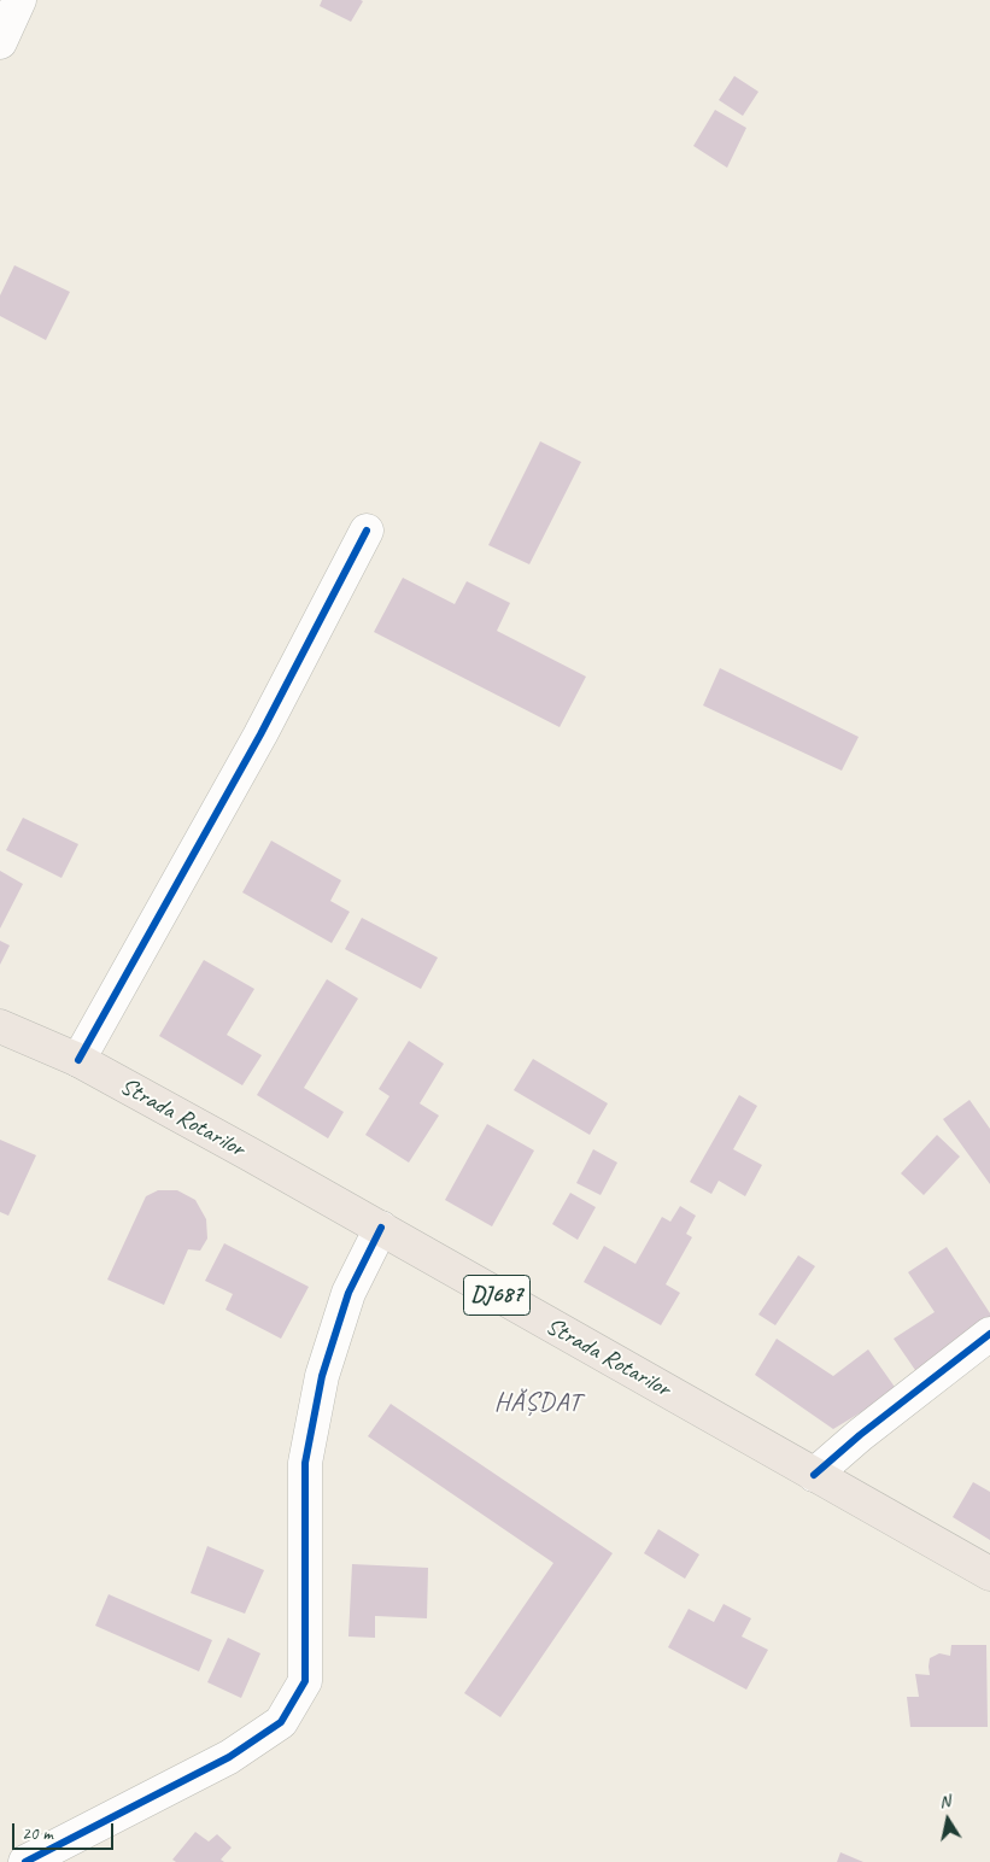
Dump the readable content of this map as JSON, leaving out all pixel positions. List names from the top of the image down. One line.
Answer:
{"streets":{"main road":["Strada Rotarilor","DJ687"]},"districts":["HĂȘDAT"],"scale_bar":"20 m","north":"top"}
